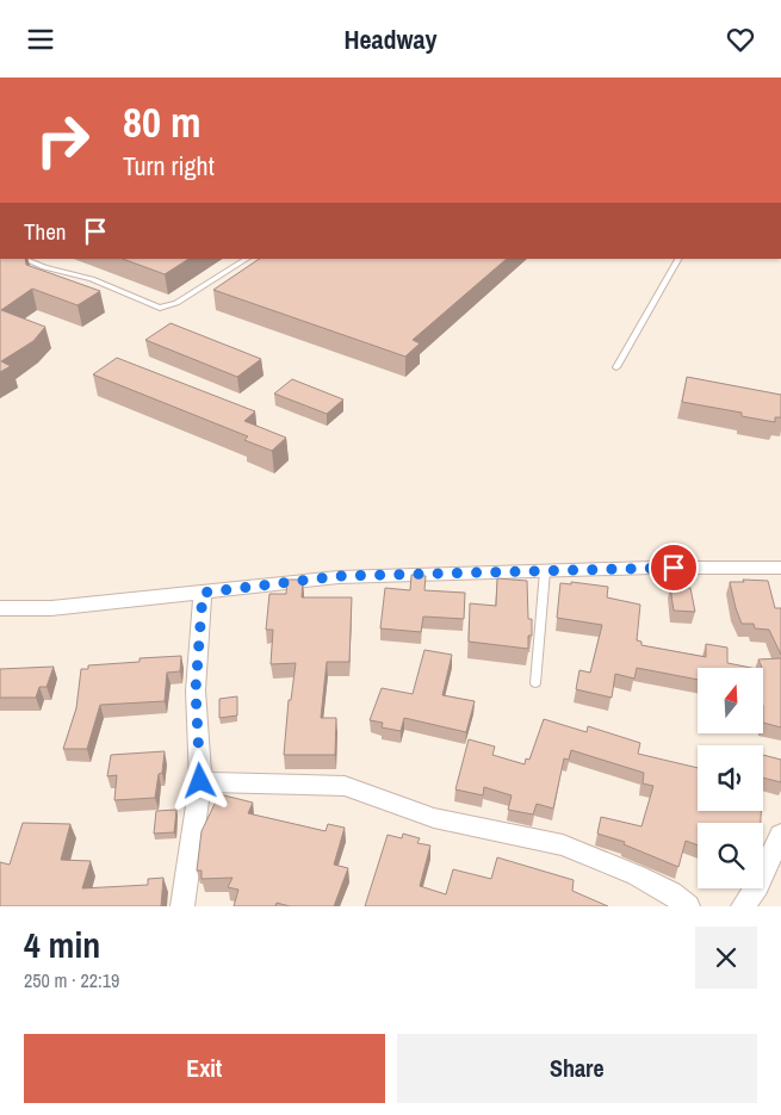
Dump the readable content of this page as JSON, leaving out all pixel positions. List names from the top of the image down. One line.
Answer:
{"north":"top","page":{"header":"Headway","turn":["80 m","Turn right"],"then":"Then","heading":["4 min","250 m · 22:19"],"buttons":["Exit","Share"]}}
